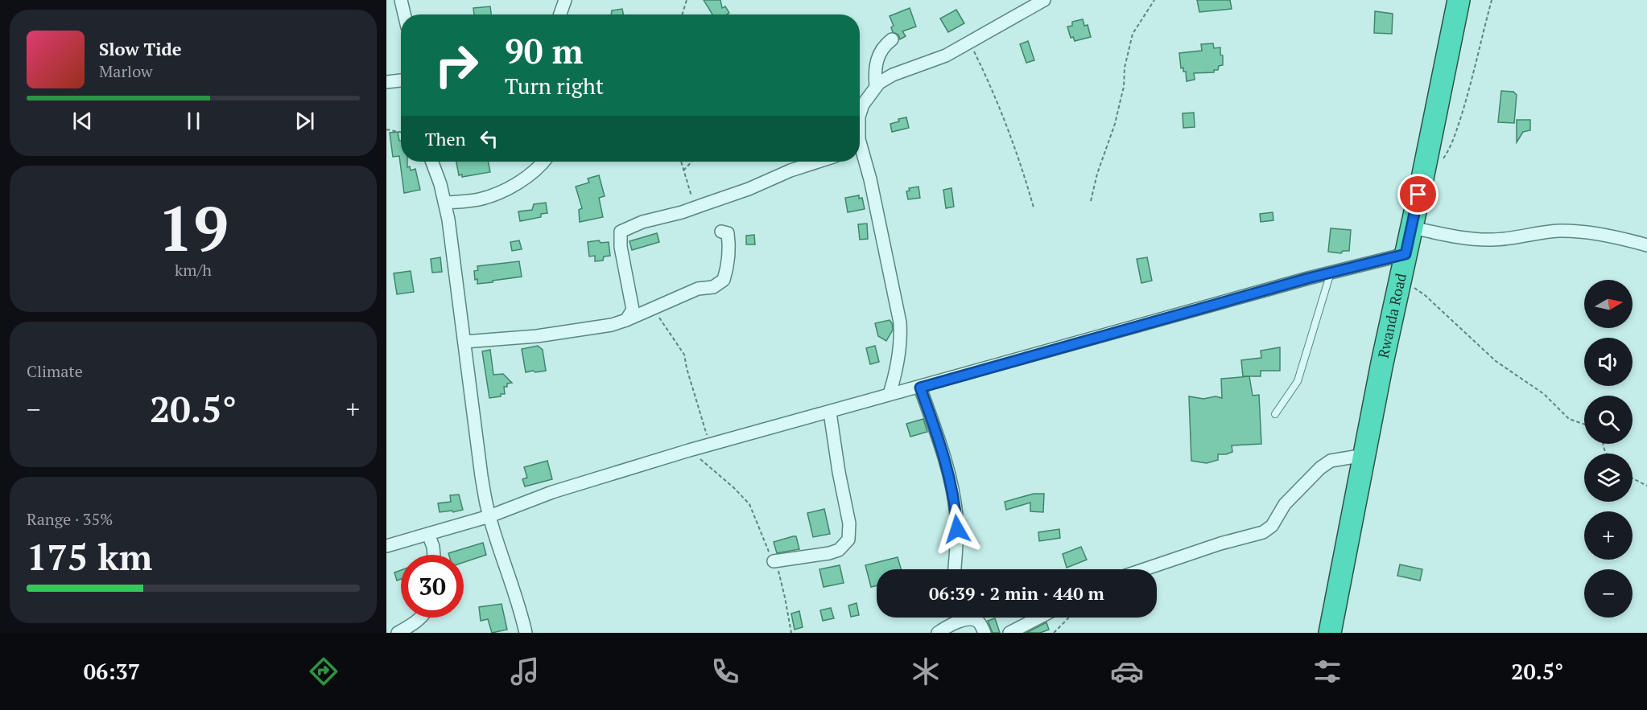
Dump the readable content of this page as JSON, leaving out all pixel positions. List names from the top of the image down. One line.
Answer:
{"streets":{"highway":["Rwanda Road"]},"north":"right","page":{"turn":["90 m","Turn right"],"song":["Slow Tide","Marlow"],"then":"Then","tile":[["19","km/h"],"Climate",["Range · 35%","175 km"]],"map_buttons":["+","−"],"heat":["−","20.5°","+"],"limit":"30","trip":"06:39 · 2 min · 440 m","tabs":["06:37","20.5°"]}}
